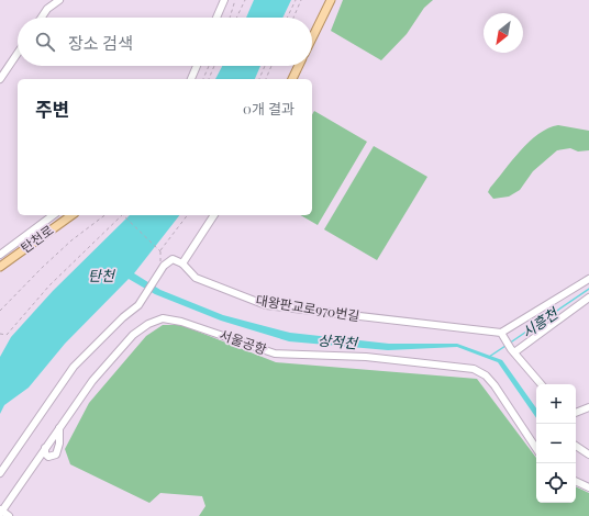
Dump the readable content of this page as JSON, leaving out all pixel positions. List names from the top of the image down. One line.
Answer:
{"streets":{"main road":["탄천로"],"street":["대왕판교로970번길","서울공항"]},"water":["탄천","시흥천","상적천"],"north":"bottom left","page":{"search":"장소 검색","heading":["주변","0개 결과"],"map_buttons":["+","−"]}}
